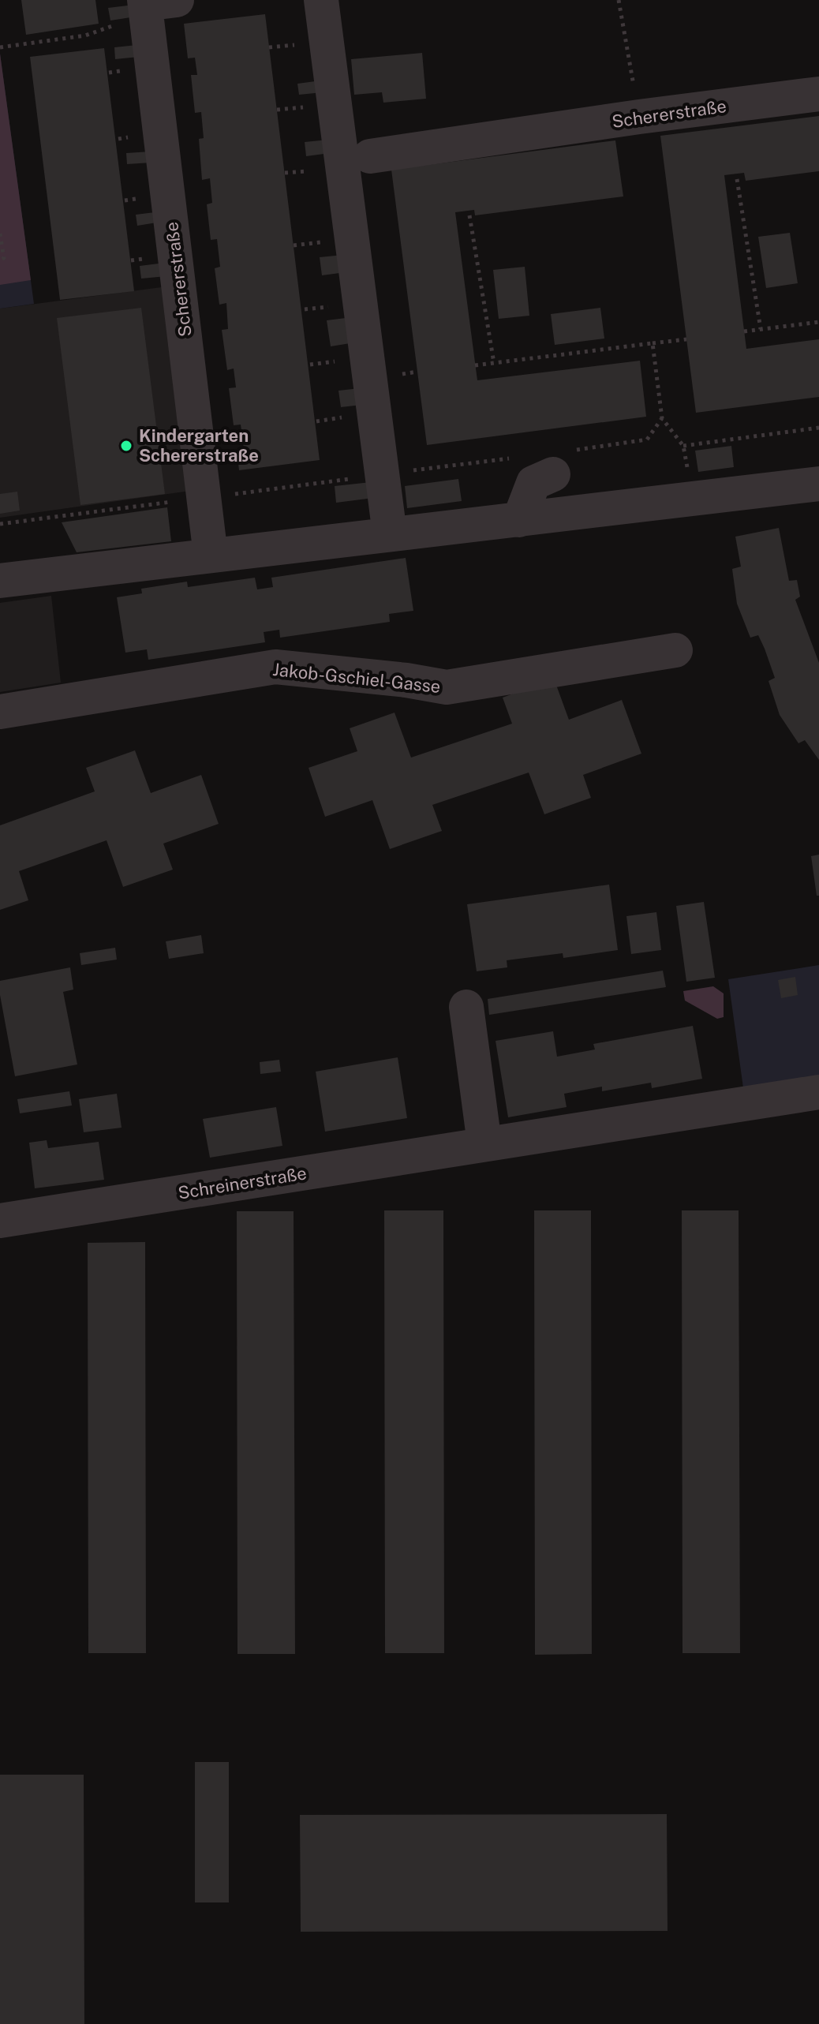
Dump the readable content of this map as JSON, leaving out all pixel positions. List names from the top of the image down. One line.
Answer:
{"streets":{"street":["Schererstraße","Jakob-Gschiel-Gasse","Schreinerstraße"]},"places":["Kindergarten Schererstraße"]}
